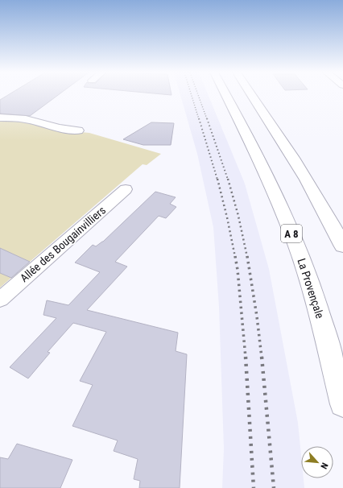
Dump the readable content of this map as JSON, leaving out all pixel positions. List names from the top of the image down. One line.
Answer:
{"streets":{"highway":["A 8","La Provençale"],"street":["Allée des Bougainvilliers"]},"north":"bottom right"}
